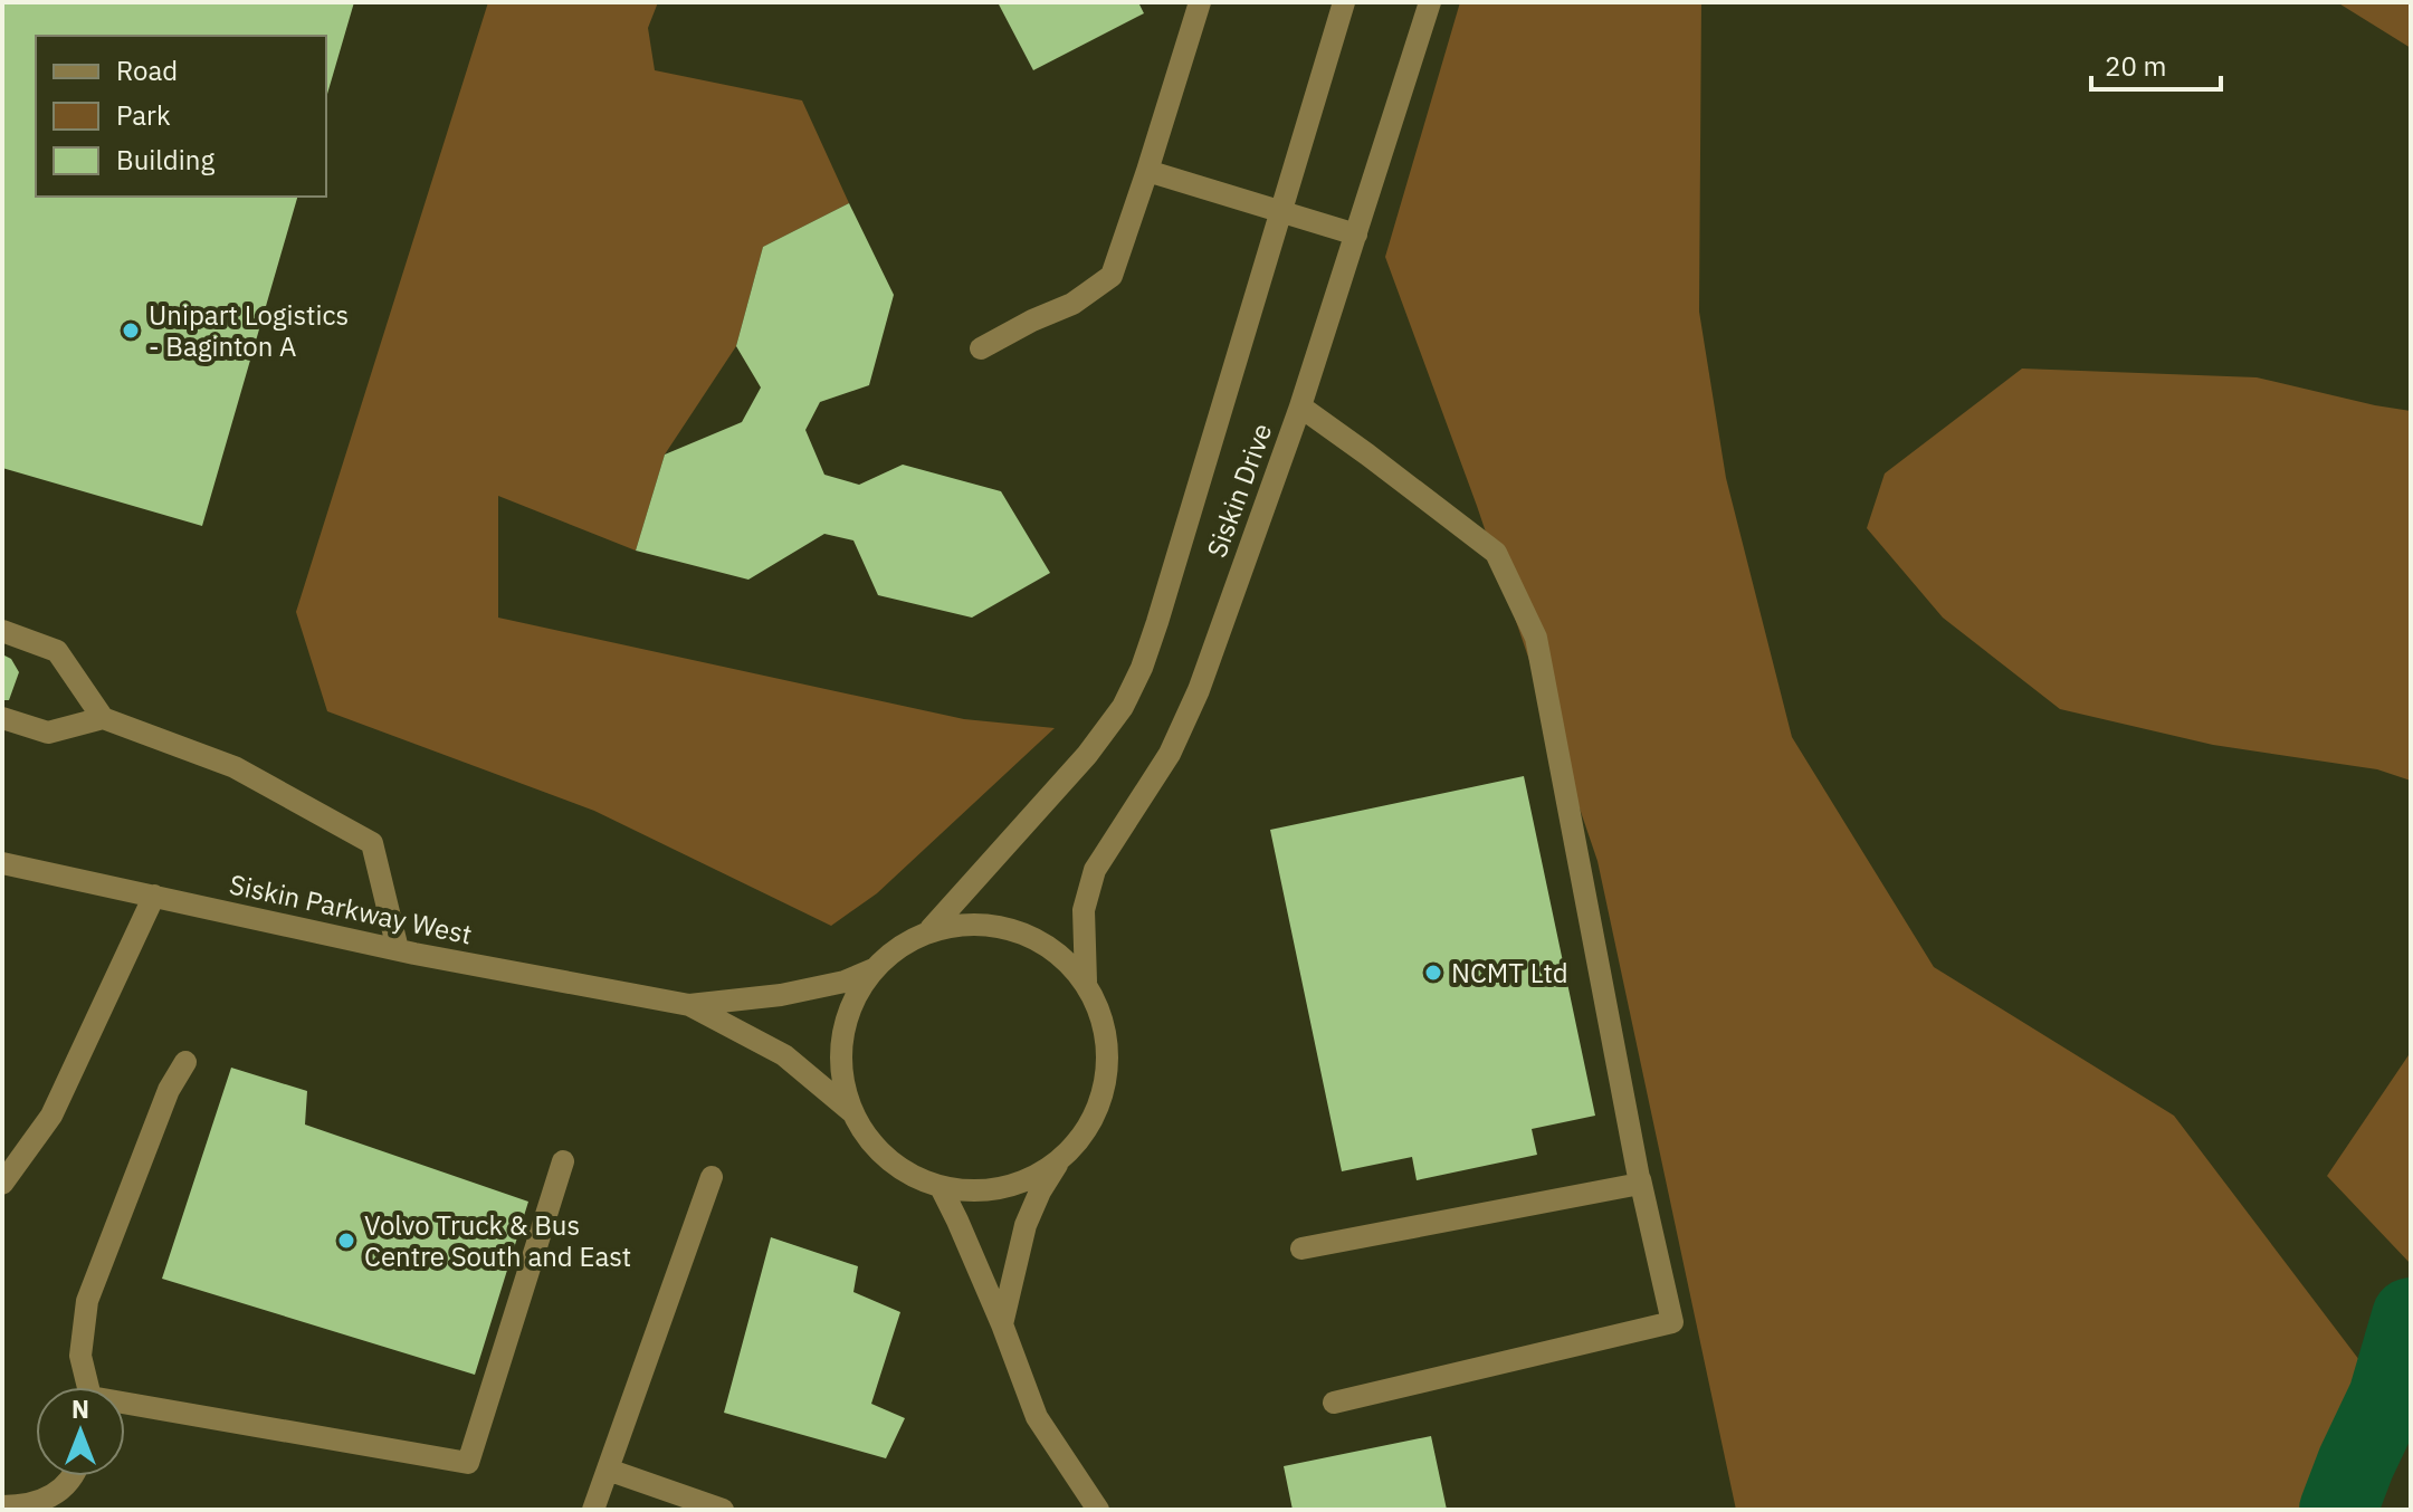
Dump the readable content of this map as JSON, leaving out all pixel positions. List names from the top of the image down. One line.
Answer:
{"streets":{"street":["Siskin Drive","Siskin Parkway West"]},"crossings":[["Siskin Drive","Siskin Parkway West"]],"places":["Unipart Logistics - Baginton A","NCMT Ltd","Volvo Truck & Bus Centre South and East"],"legend":["Road","Park","Building"],"scale_bar":"20 m","north":"top"}
